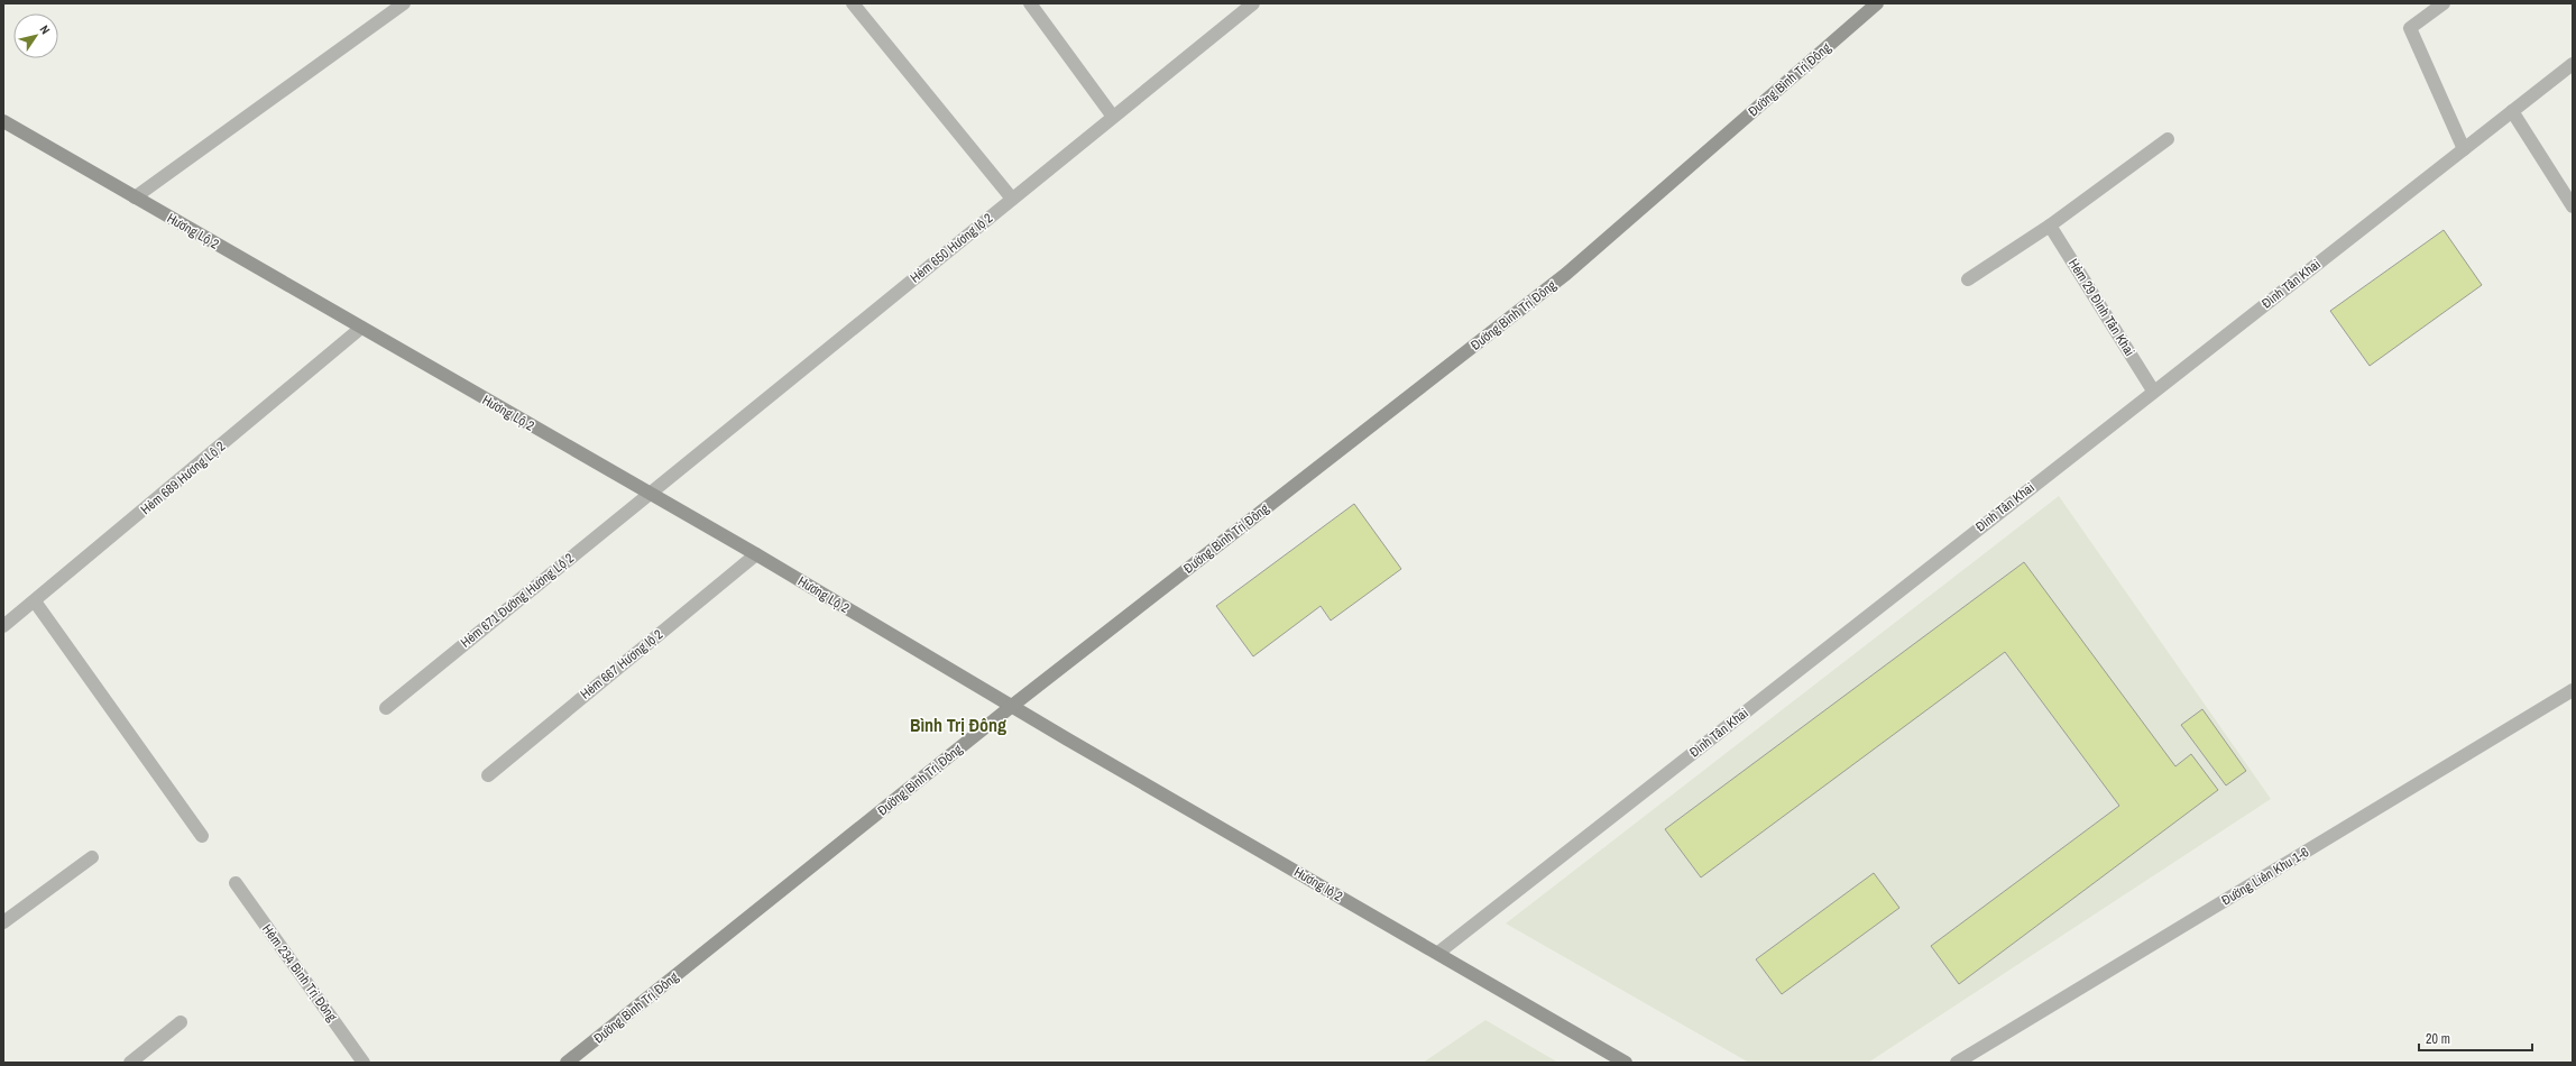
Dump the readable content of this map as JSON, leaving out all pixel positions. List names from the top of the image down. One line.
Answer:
{"streets":{"main road":["Đường Bình Trị Đông","Hương Lộ 2","Hương lộ 2"],"street":["Hẻm 650 Hương lộ 2","Đình Tân Khai","Hẻm 29 Đình Tân Khai","Hẻm 689 Hương Lộ 2","Hẻm 671 Đường Hương Lộ 2","Hẻm 667 Hương lộ 2","Đường Liên Khu 1-6","Hẻm 234 Bình Trị Đông"]},"crossings":[["Đường Bình Trị Đông","Hương Lộ 2"],["Đường Bình Trị Đông","Hương lộ 2"],["Hương Lộ 2","Hẻm 650 Hương lộ 2"],["Hương Lộ 2","Hẻm 689 Hương Lộ 2"],["Hương Lộ 2","Hẻm 671 Đường Hương Lộ 2"],["Hương Lộ 2","Hẻm 667 Hương lộ 2"],["Hương Lộ 2","Hương lộ 2"],["Hẻm 650 Hương lộ 2","Hẻm 671 Đường Hương Lộ 2"],["Đình Tân Khai","Hẻm 29 Đình Tân Khai"],["Đình Tân Khai","Hương lộ 2"]],"districts":["Bình Trị Đông"],"scale_bar":"20 m","north":"top right"}
